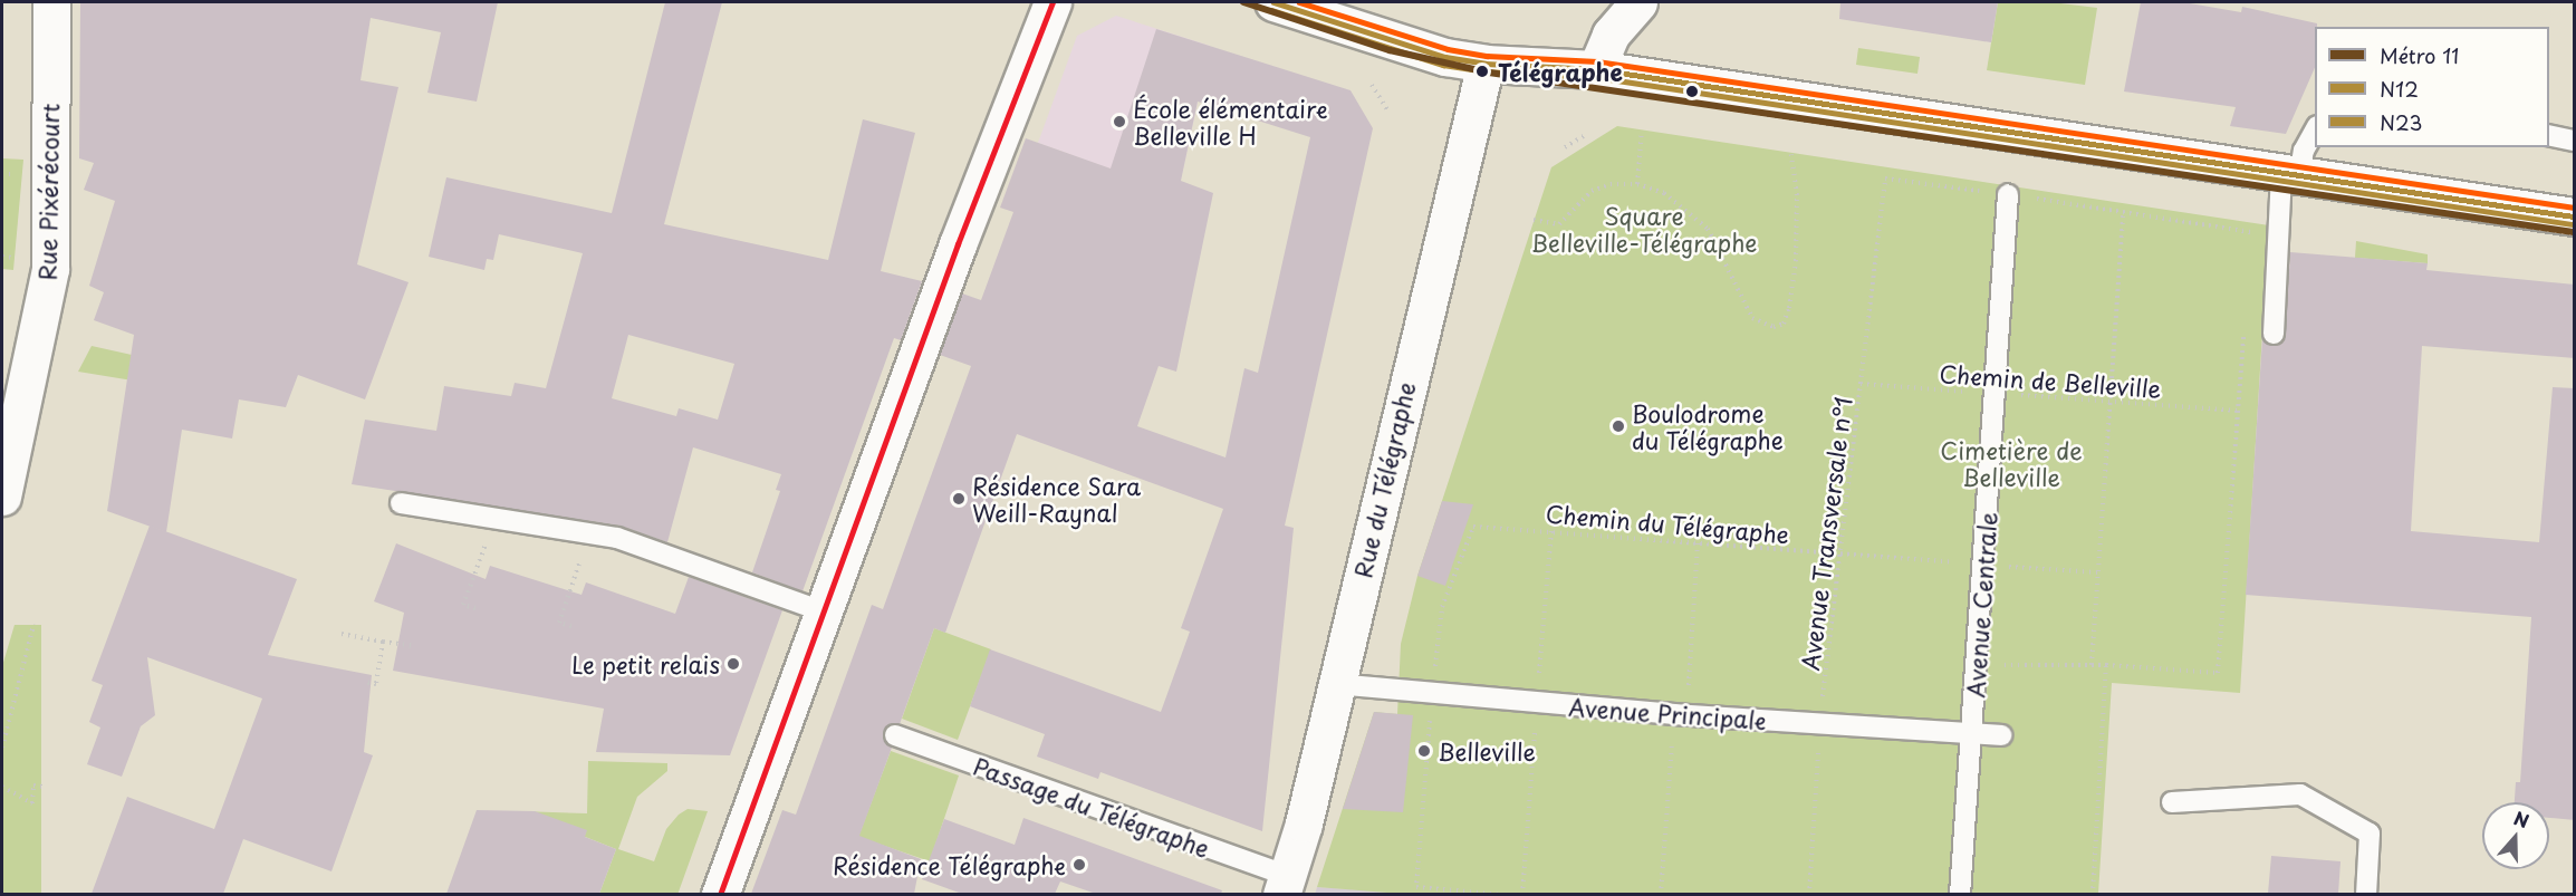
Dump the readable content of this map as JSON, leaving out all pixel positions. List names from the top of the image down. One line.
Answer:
{"streets":{"street":["Rue Pixérécourt","Rue du Télégraphe"],"lane":["Avenue Centrale","Avenue Principale","Passage du Télégraphe"],"path":["Chemin de Belleville","Chemin du Télégraphe","Avenue Transversale n°1"]},"crossings":[["Chemin de Belleville","Avenue Transversale n°1"],["Chemin de Belleville","Avenue Centrale"],["Rue du Télégraphe","Avenue Principale"],["Rue du Télégraphe","Passage du Télégraphe"],["Chemin du Télégraphe","Avenue Transversale n°1"],["Chemin du Télégraphe","Avenue Centrale"],["Chemin du Télégraphe","Avenue Principale"],["Avenue Transversale n°1","Avenue Centrale"],["Avenue Transversale n°1","Avenue Principale"],["Avenue Centrale","Avenue Principale"]],"parks":["Square Belleville-Télégraphe","Cimetière de Belleville"],"places":["Télégraphe","École élémentaire Belleville H","Boulodrome du Télégraphe","Résidence Sara Weill-Raynal","Le petit relais","Belleville","Résidence Télégraphe"],"lines":["metro line 11","transit line N12","transit line N23"],"legend":["Métro 11","N12","N23"],"north":"top"}
